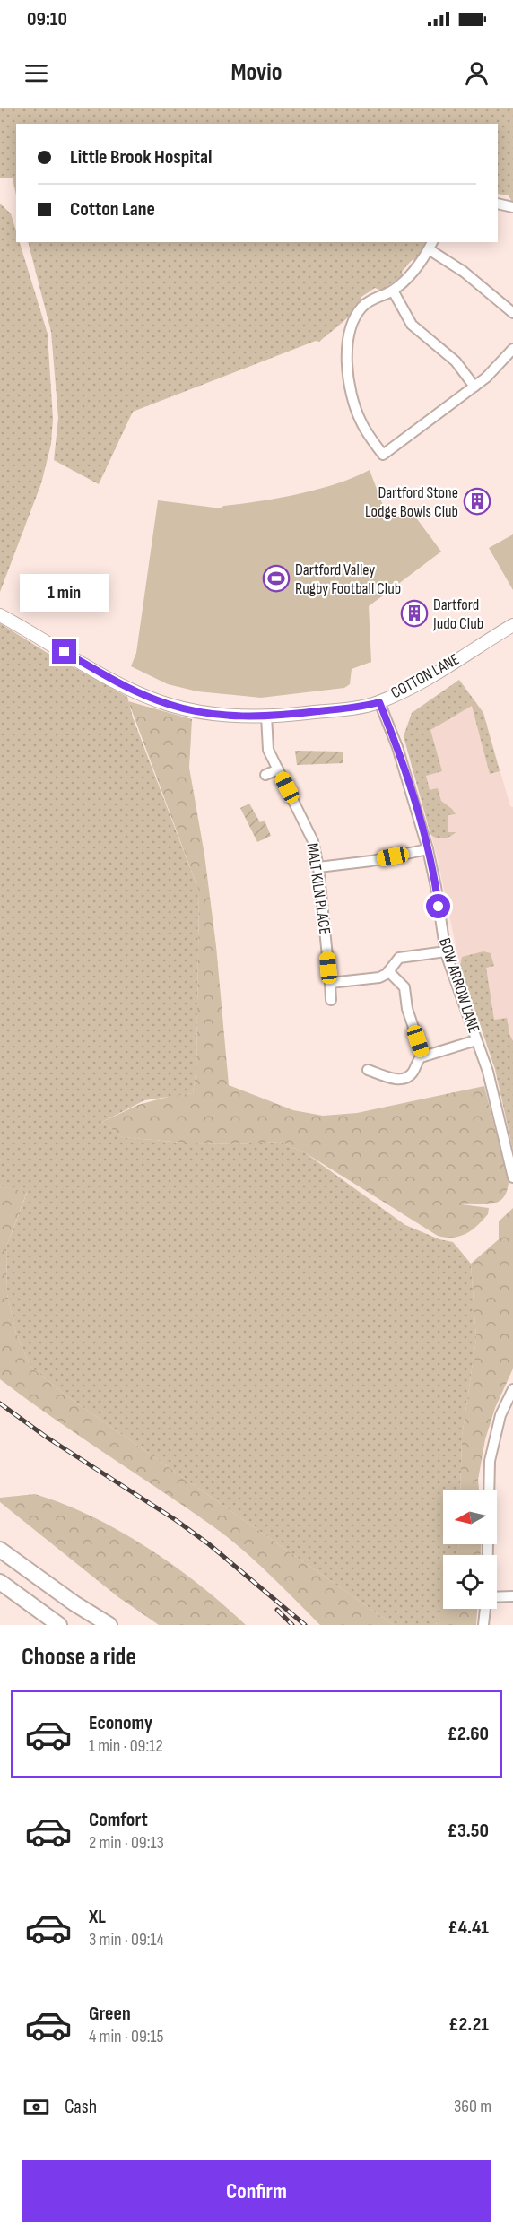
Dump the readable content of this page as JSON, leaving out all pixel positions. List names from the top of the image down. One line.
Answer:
{"streets":{"main road":["COTTON LANE"],"street":["MALT KILN PLACE","BOW ARROW LANE"]},"crossings":[["COTTON LANE","MALT KILN PLACE"],["COTTON LANE","BOW ARROW LANE"]],"places":{"building":["Dartford Stone Lodge Bowls Club","Dartford Judo Club"],"sports":["Dartford Valley Rugby Football Club"]},"north":"left","page":{"status":"09:10","header":"Movio","banner":["Little Brook Hospital","Cotton Lane"],"bubble":"1 min","heading":"Choose a ride","list":[{"name":"Economy","note":"1 min · 09:12","value":"£2.60"},{"name":"Comfort","note":"2 min · 09:13","value":"£3.50"},{"name":"XL","note":"3 min · 09:14","value":"£4.41"},{"name":"Green","note":"4 min · 09:15","value":"£2.21"}],"pay":["Cash","360 m"],"buttons":"Confirm"}}
